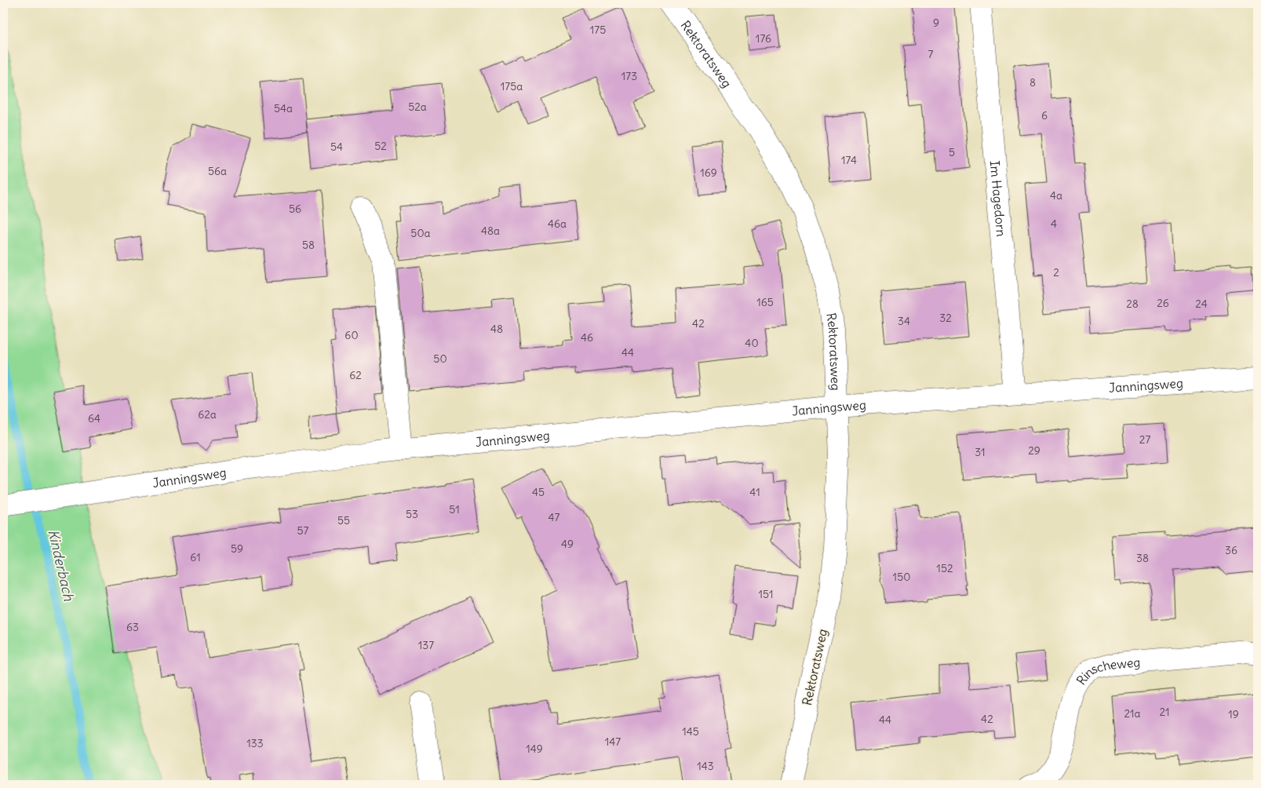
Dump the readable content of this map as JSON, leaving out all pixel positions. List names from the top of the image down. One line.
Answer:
{"streets":{"street":["Rektoratsweg","Im Hagedorn","Janningsweg","Rinscheweg"]},"crossings":[["Rektoratsweg","Janningsweg"],["Im Hagedorn","Janningsweg"]],"water":["Kinderbach"],"house_numbers":["9","175","176","7","173","8","175a","52a","54a","6","52","54","5","174","56a","169","4a","56","46a","4","48a","50a","58","2","165","26","28","24","32","34","42","48","60","46","40","44","50","62","62a","64","27","29","31","45","41","51","53","47","55","57","49","59","36","61","38","152","150","151","63","137","21","21a","19","42","44","145","147","133","149","143"]}
